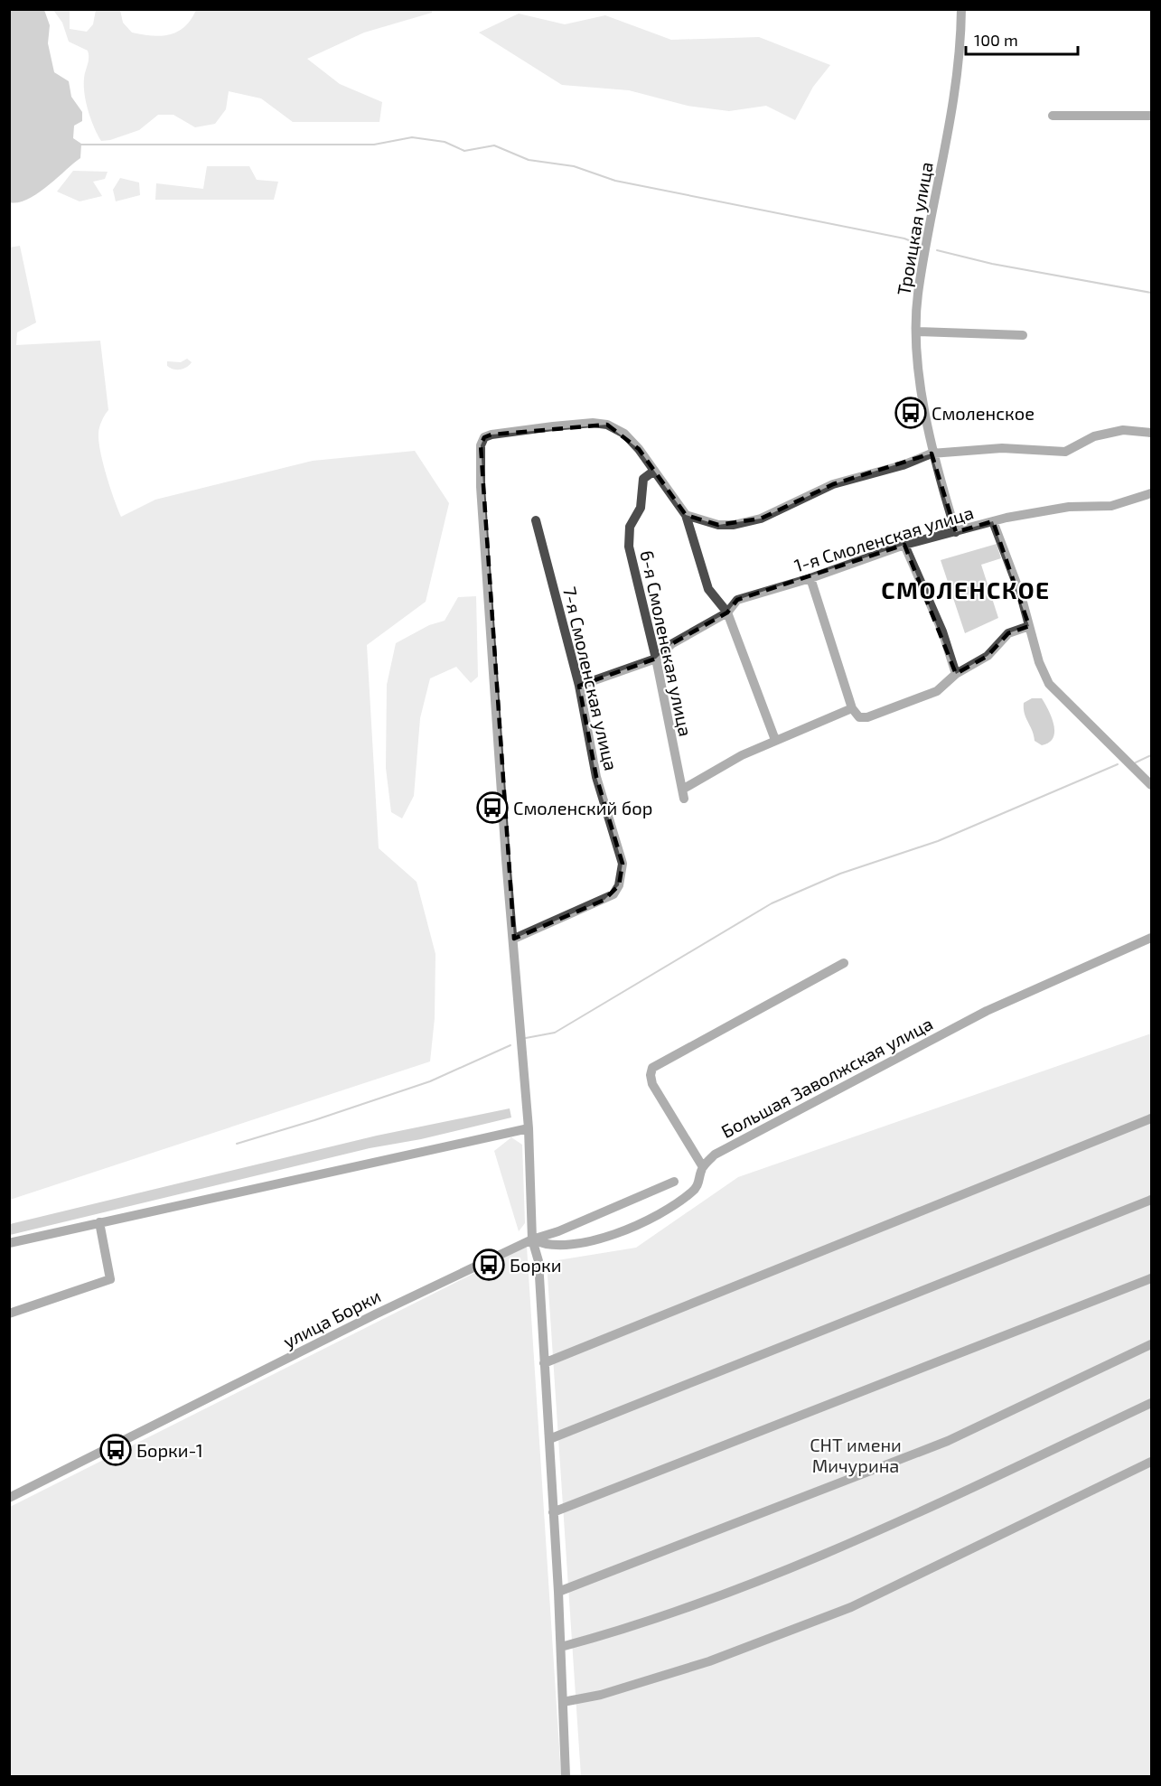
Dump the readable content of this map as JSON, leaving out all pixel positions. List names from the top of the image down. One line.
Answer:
{"streets":{"street":["Троицкая улица","1-я Смоленская улица","6-я Смоленская улица","7-я Смоленская улица","Большая Заволжская улица","улица Борки"]},"crossings":[["Троицкая улица","1-я Смоленская улица"],["1-я Смоленская улица","6-я Смоленская улица"],["Большая Заволжская улица","улица Борки"]],"districts":["СМОЛЕНСКОЕ"],"parks":["СНТ имени Мичурина"],"places":{"bus stop":["Смоленское","Смоленский бор","Борки","Борки-1"]},"scale_bar":"100 m"}
